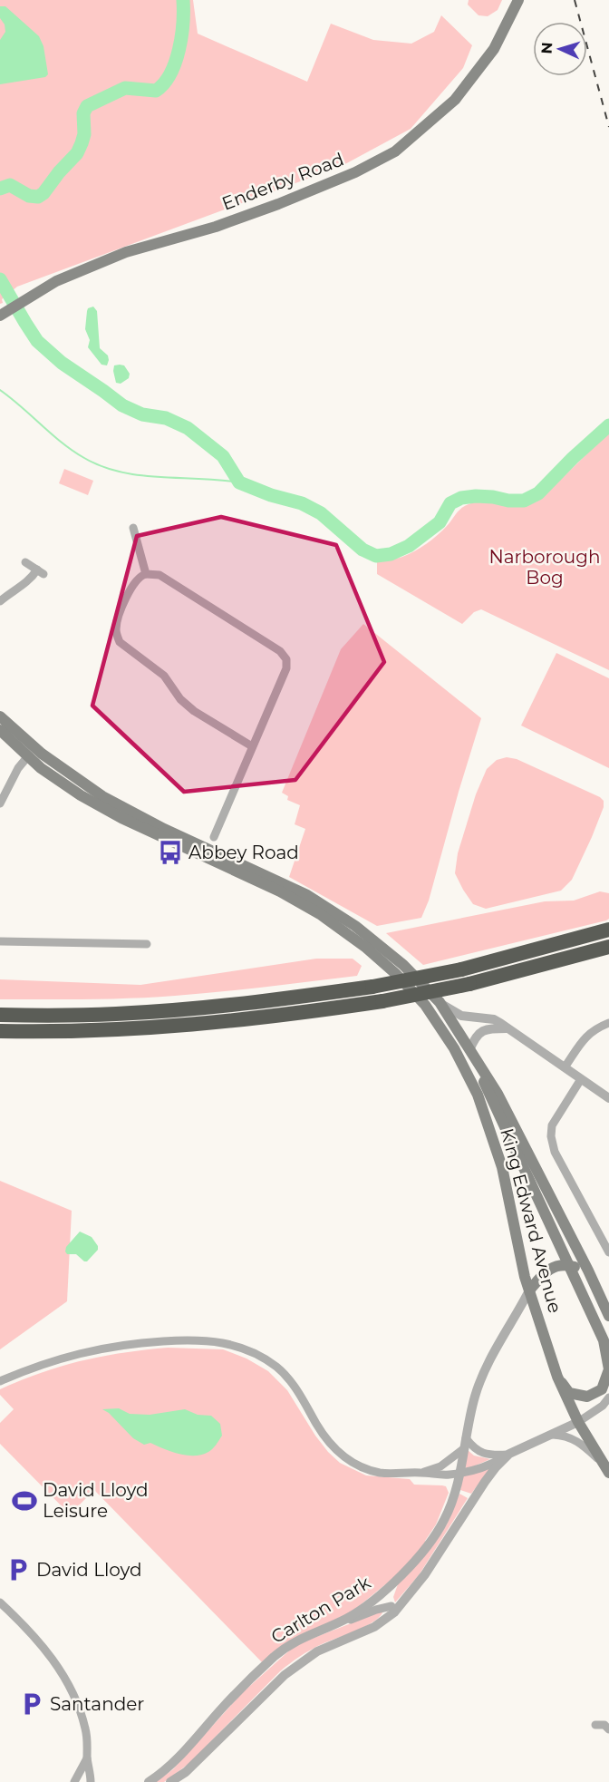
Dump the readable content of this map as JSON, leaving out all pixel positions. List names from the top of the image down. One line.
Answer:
{"streets":{"main road":["Enderby Road","King Edward Avenue"],"street":["Carlton Park"]},"crossings":[["King Edward Avenue","Carlton Park"]],"parks":["Narborough Bog"],"places":{"bus stop":["Abbey Road"],"sports":["David Lloyd Leisure"],"parking":["David Lloyd","Santander"]},"north":"left"}
